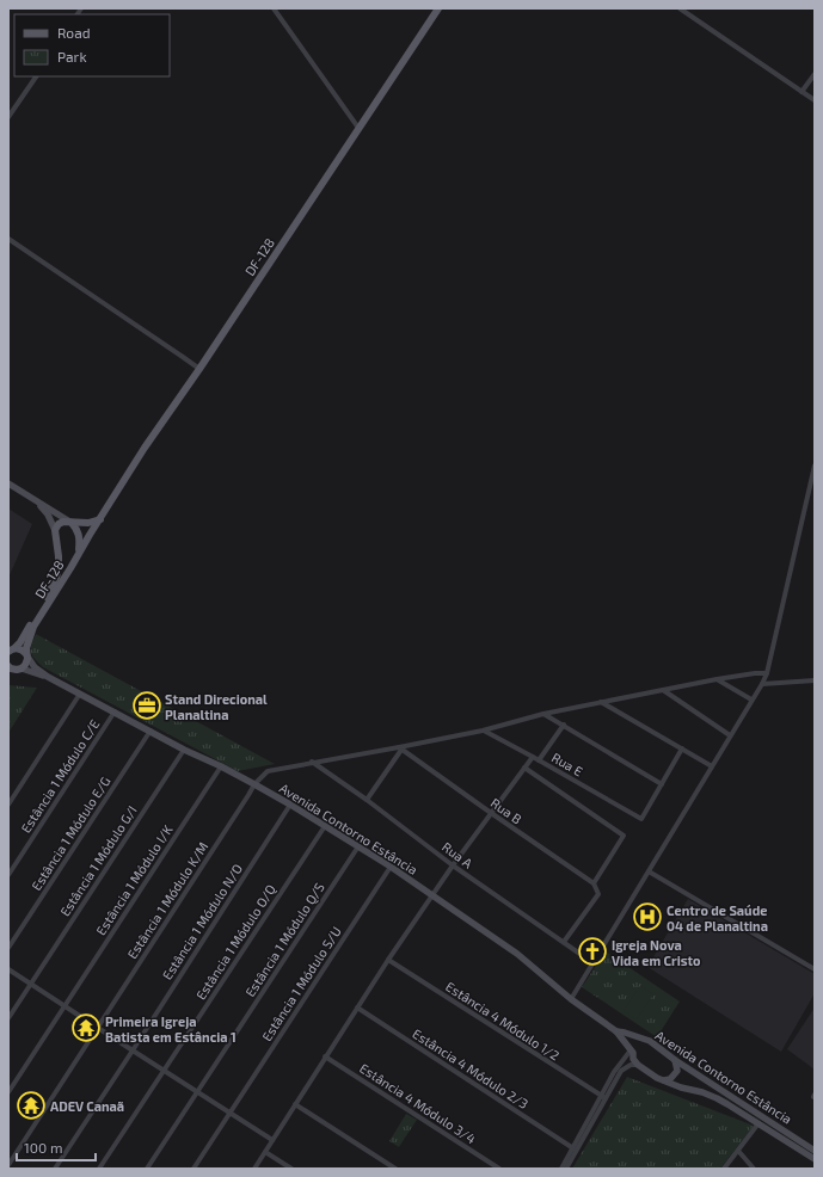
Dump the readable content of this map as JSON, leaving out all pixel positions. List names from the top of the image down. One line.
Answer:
{"streets":{"main road":["DF-128"],"street":["Rua E","Estância 1 Módulo C/E","Rua B","Avenida Contorno Estância","Estância 1 Módulo E/G","Rua A","Estância 1 Módulo G/I","Estância 1 Módulo I/K","Estância 1 Módulo K/M","Estância 1 Módulo N/O","Estância 1 Módulo Q/S","Estância 1 Módulo O/Q","Estância 1 Módulo S/U","Estância 4 Módulo 1/2","Estância 4 Módulo 2/3","Estância 4 Módulo 3/4"]},"crossings":[["DF-128","Avenida Contorno Estância"],["Estância 1 Módulo C/E","Avenida Contorno Estância"],["Avenida Contorno Estância","Estância 1 Módulo E/G"],["Avenida Contorno Estância","Estância 1 Módulo G/I"],["Avenida Contorno Estância","Estância 1 Módulo I/K"],["Avenida Contorno Estância","Estância 1 Módulo K/M"],["Avenida Contorno Estância","Estância 1 Módulo N/O"],["Avenida Contorno Estância","Estância 1 Módulo Q/S"],["Avenida Contorno Estância","Estância 1 Módulo O/Q"],["Avenida Contorno Estância","Estância 1 Módulo S/U"]],"places":{"office":["Stand Direcional Planaltina"],"hospital":["Centro de Saúde 04 de Planaltina"],"church":["Igreja Nova Vida em Cristo"],"temple":["Primeira Igreja Batista em Estância 1","ADEV Canaã"]},"legend":["Road","Park"],"scale_bar":"100 m"}
